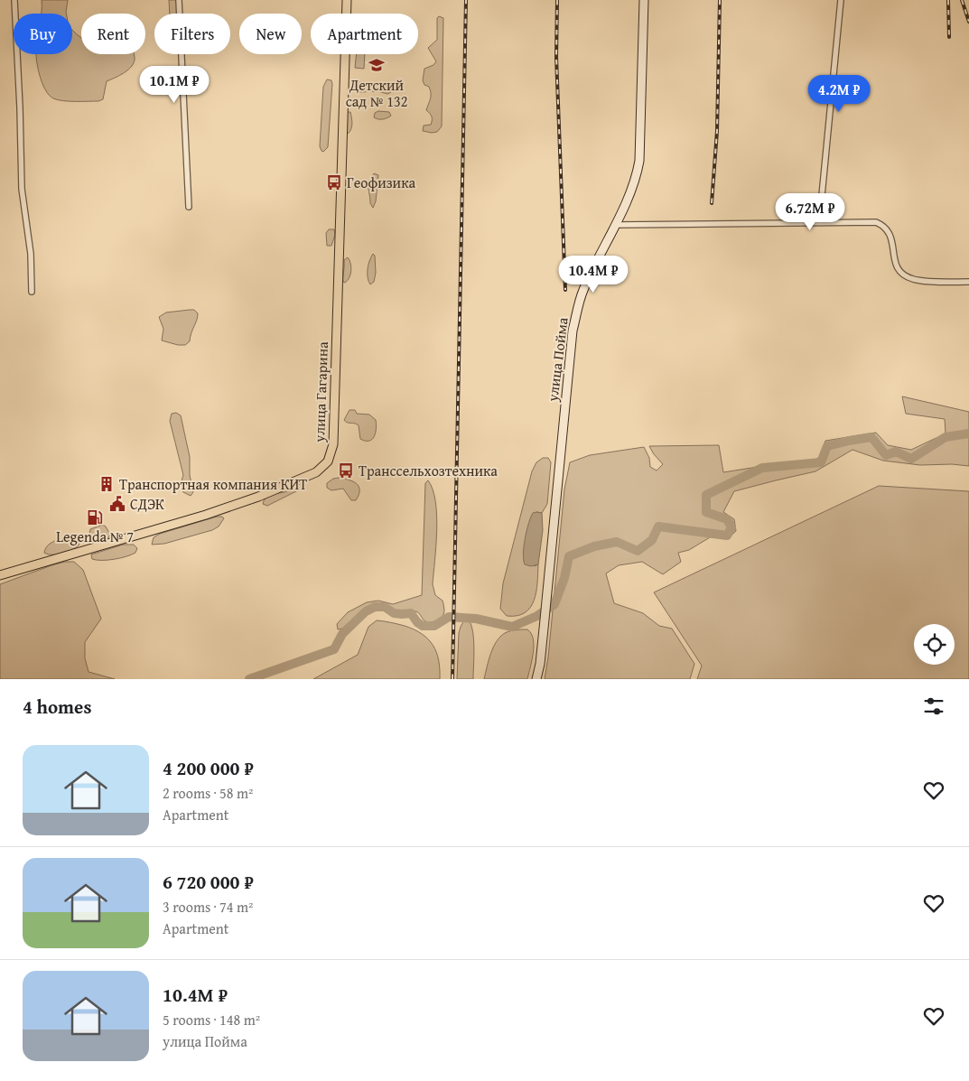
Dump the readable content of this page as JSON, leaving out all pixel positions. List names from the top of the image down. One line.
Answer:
{"streets":{"main road":["улица Пойма","улица Гагарина"]},"places":{"school or university":["Детский сад № 132"],"bus stop":["Геофизика","Транссельхозтехника"],"building":["Транспортная компания КИТ"],"public building":["СДЭК"],"fuel station":["Legenda № 7"]},"page":{"chip":["Buy","Rent","Filters","New","Apartment"],"price":["10.1M ₽","4.2M ₽","6.72M ₽","10.4M ₽"],"heading":"4 homes","list":[{"name":"4 200 000 ₽","note":"2 rooms · 58 m² · Apartment"},{"name":"6 720 000 ₽","note":"3 rooms · 74 m² · Apartment"},{"name":"10.4M ₽","note":"5 rooms · 148 m² · улица Пойма"}]}}
